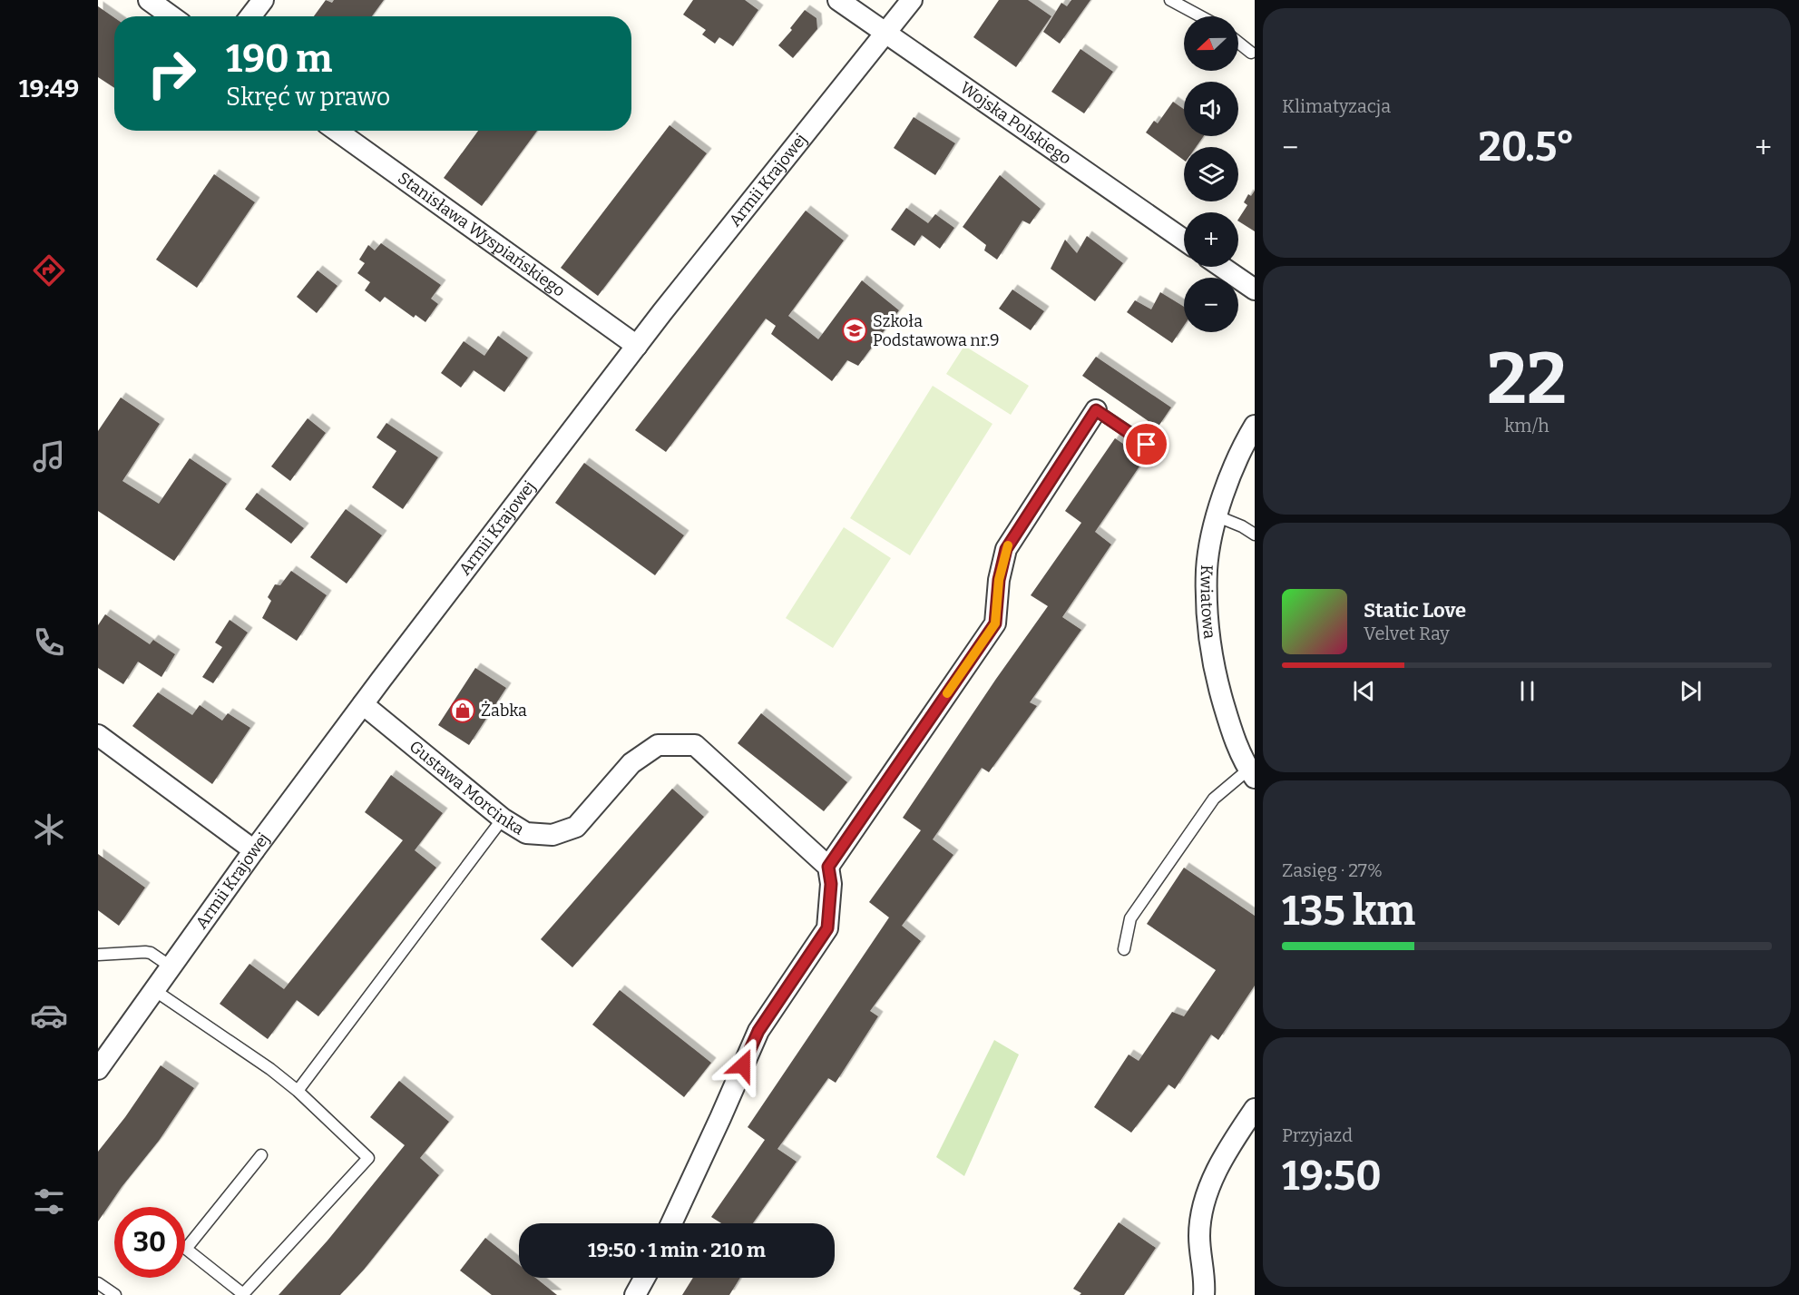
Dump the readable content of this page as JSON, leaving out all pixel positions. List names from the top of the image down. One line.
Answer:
{"streets":{"street":["Wojska Polskiego","Armii Krajowej","Stanisława Wyspiańskiego","Kwiatowa","Gustawa Morcinka"]},"crossings":[["Wojska Polskiego","Armii Krajowej"],["Armii Krajowej","Stanisława Wyspiańskiego"],["Armii Krajowej","Gustawa Morcinka"]],"places":{"school or university":["Szkoła Podstawowa nr.9"],"shop":["Żabka"]},"north":"left","page":{"tabs":"19:49","tile":["Klimatyzacja",["22","km/h"],["Zasięg · 27%","135 km"],["Przyjazd","19:50"]],"map_buttons":["+","−"],"turn":["190 m","Skręć w prawo"],"heat":["−","20.5°","+"],"song":["Static Love","Velvet Ray"],"limit":"30","trip":"19:50 · 1 min · 210 m"}}
